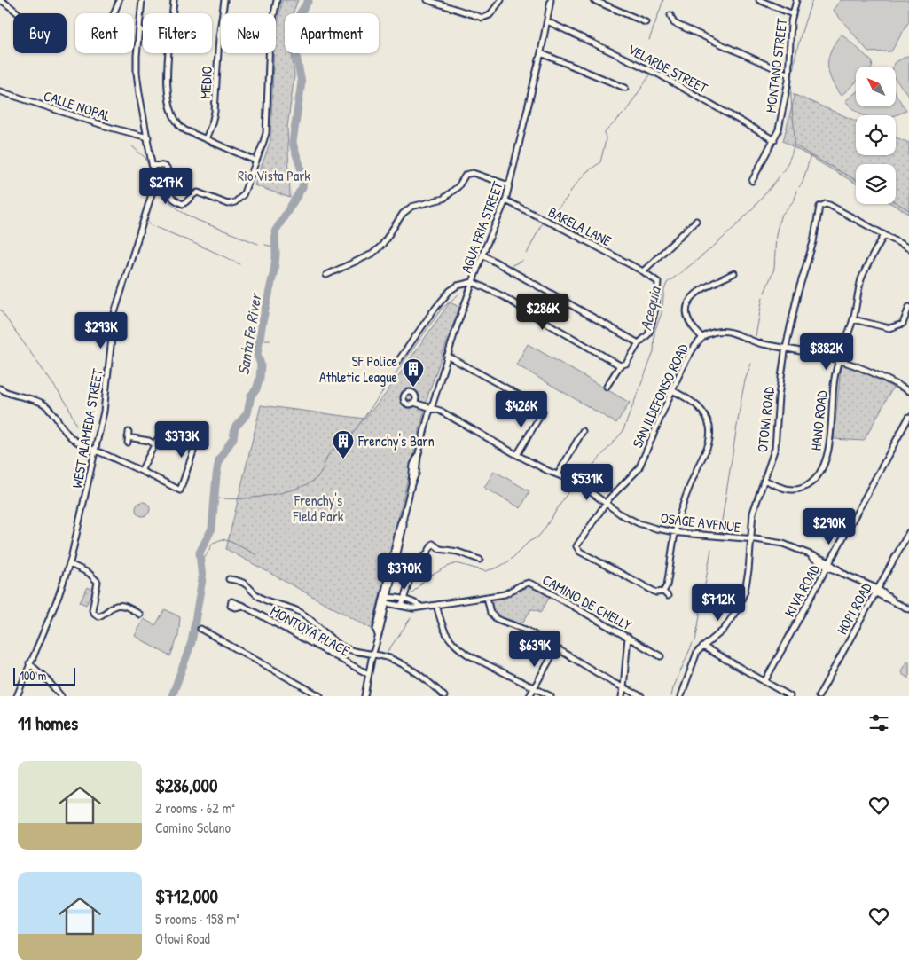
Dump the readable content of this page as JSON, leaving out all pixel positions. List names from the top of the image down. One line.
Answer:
{"streets":{"street":["MONTANO STREET","VELARDE STREET","MEDIO","CALLE NOPAL","BARELA LANE","AGUA FRIA STREET","SAN ILDEFONSO ROAD","OTOWI ROAD","HANO ROAD","WEST ALAMEDA STREET","OSAGE AVENUE","KIVA ROAD","CAMINO DE CHELLY","HOPI ROAD","MONTOYA PLACE"]},"crossings":[["MONTANO STREET","VELARDE STREET"],["VELARDE STREET","AGUA FRIA STREET"],["CALLE NOPAL","WEST ALAMEDA STREET"],["BARELA LANE","AGUA FRIA STREET"],["AGUA FRIA STREET","OSAGE AVENUE"],["AGUA FRIA STREET","CAMINO DE CHELLY"],["AGUA FRIA STREET","MONTOYA PLACE"],["SAN ILDEFONSO ROAD","OSAGE AVENUE"],["OTOWI ROAD","HANO ROAD"],["OTOWI ROAD","OSAGE AVENUE"],["OSAGE AVENUE","KIVA ROAD"],["OSAGE AVENUE","HOPI ROAD"]],"water":["Acequia","Santa Fe River"],"parks":["Rio Vista Park","Frenchy's Field Park"],"places":{"building":["SF Police Athletic League","Frenchy's Barn"]},"scale_bar":"100 m","north":"top left","page":{"chip":["Buy","Rent","Filters","New","Apartment"],"price":["$217K","$286K","$293K","$882K","$426K","$373K","$531K","$290K","$370K","$712K","$639K"],"scale":"100 m","heading":"11 homes","list":[{"name":"$286,000","note":"2 rooms · 62 m² · Camino Solano"},{"name":"$712,000","note":"5 rooms · 158 m² · Otowi Road"}]}}
